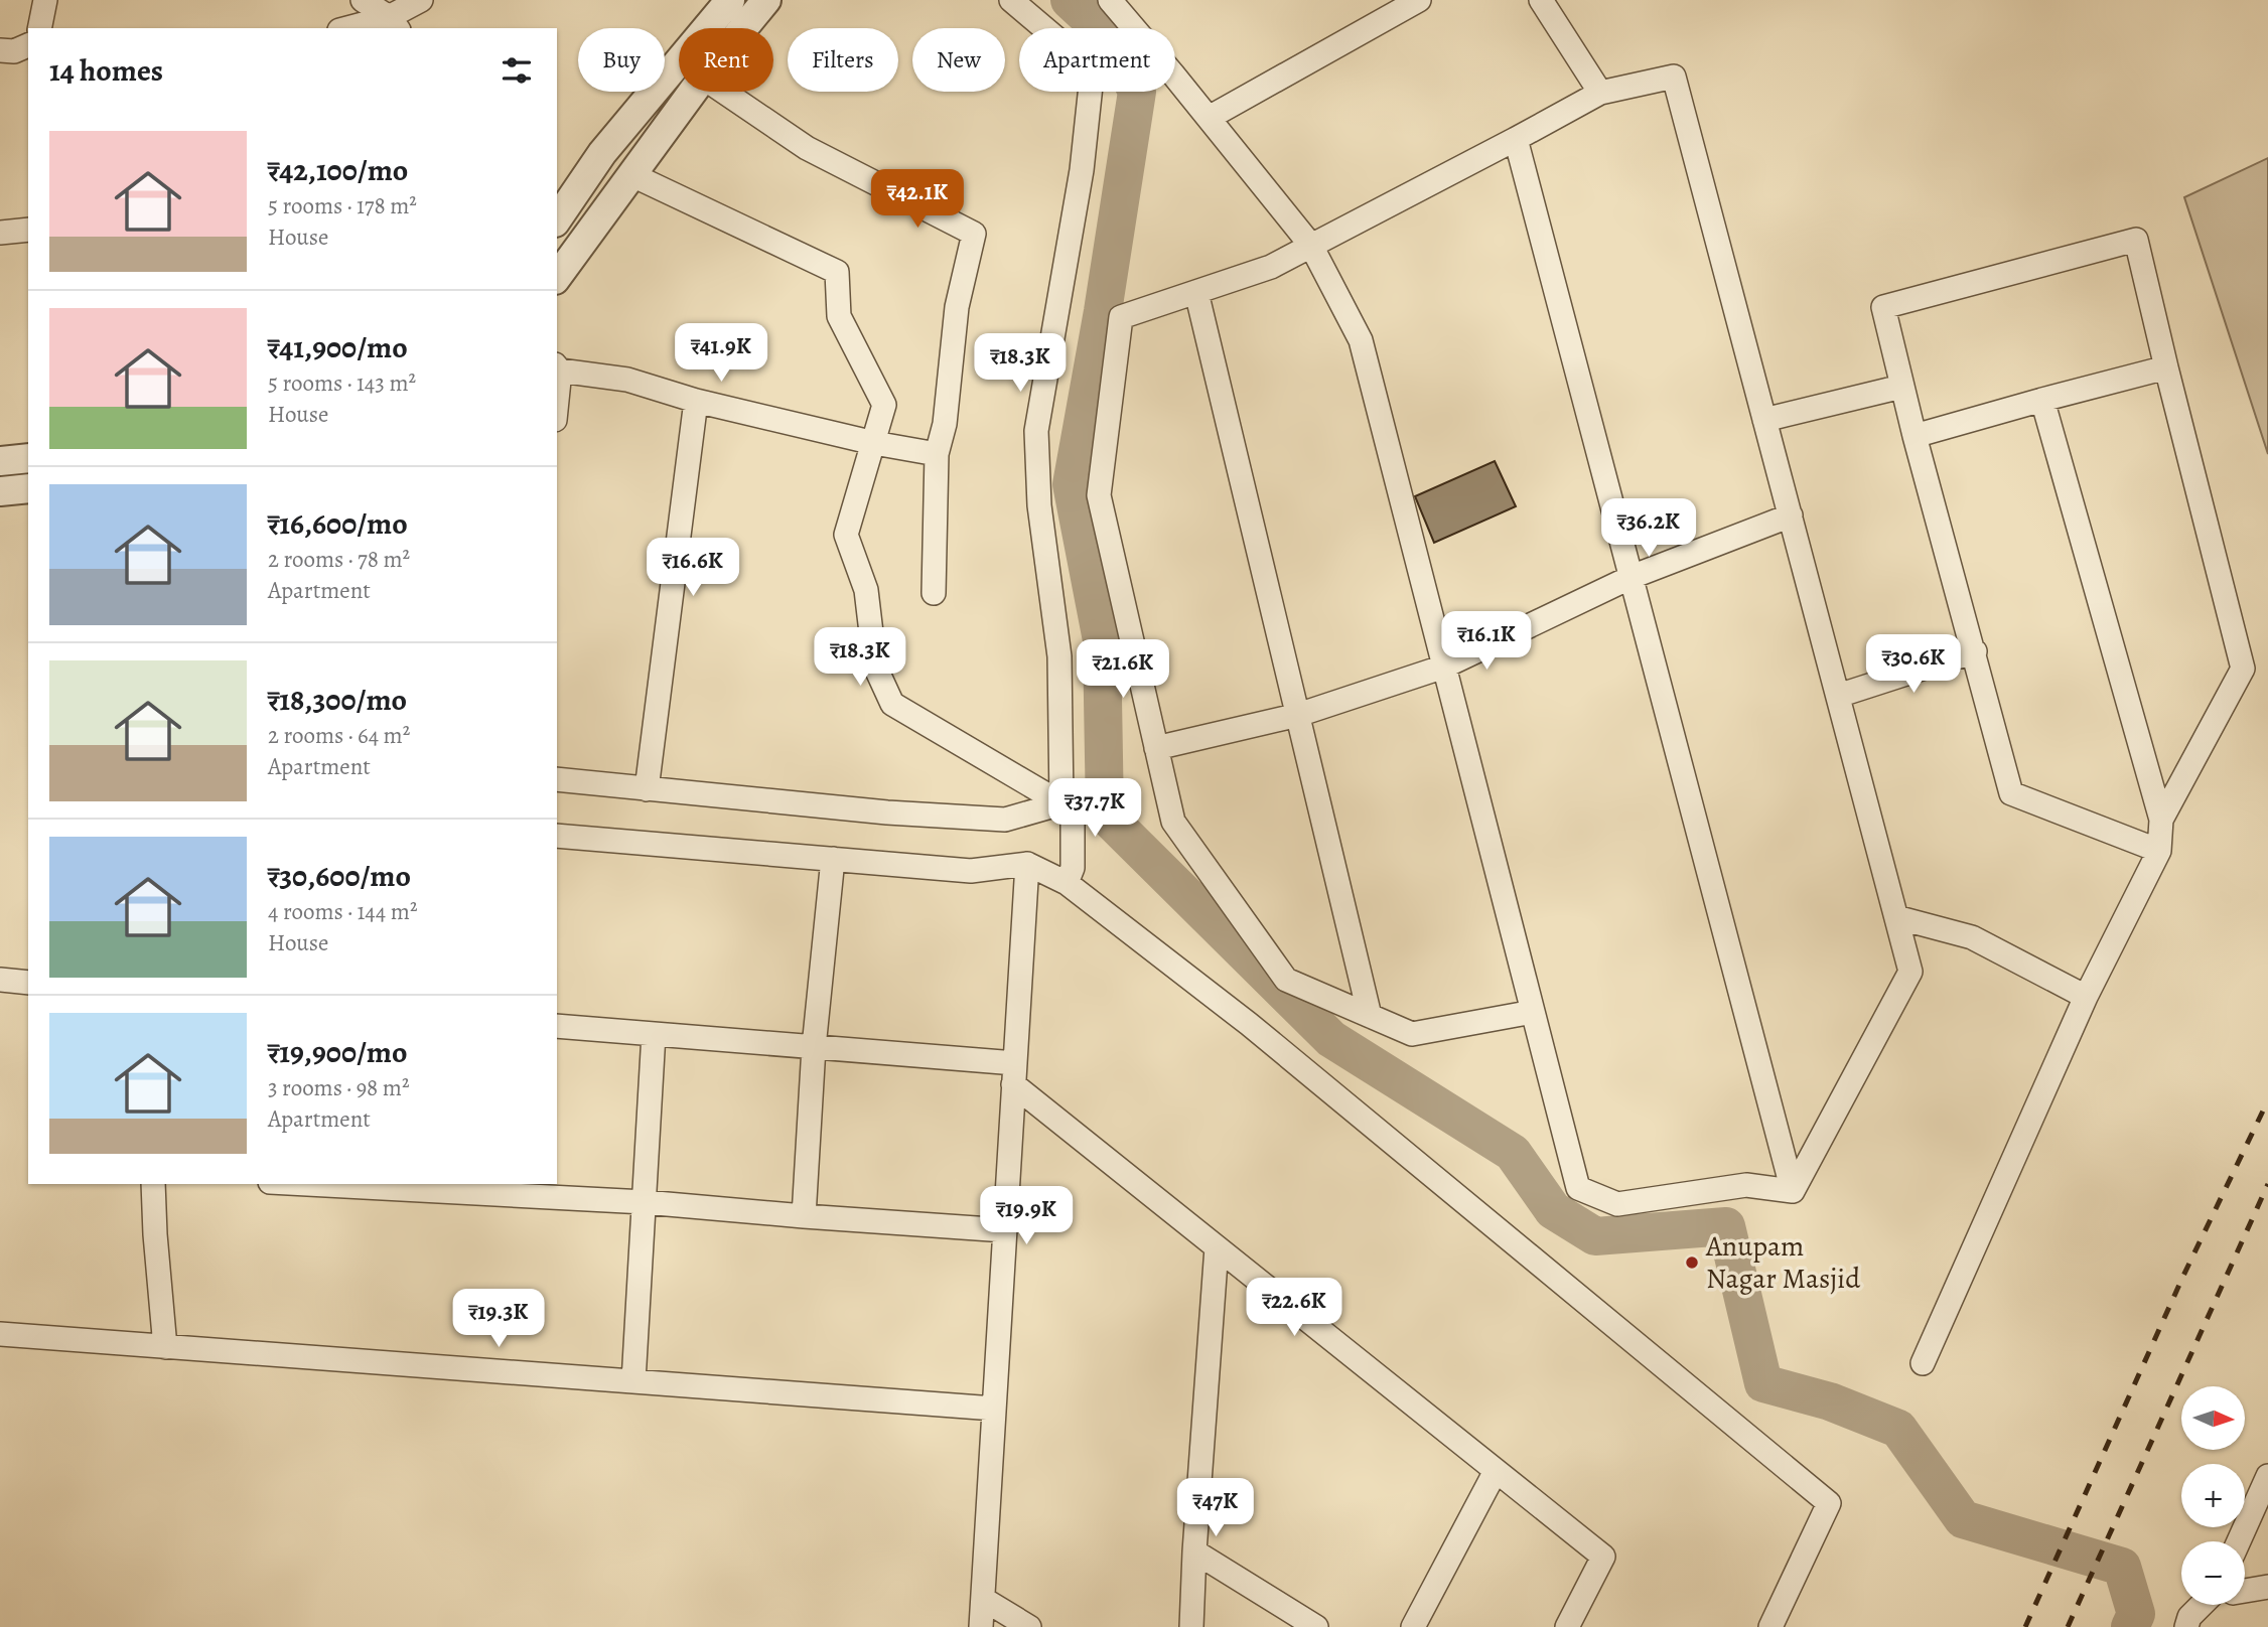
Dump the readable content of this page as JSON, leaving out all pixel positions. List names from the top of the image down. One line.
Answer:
{"places":["Anupam Nagar Masjid"],"north":"right","page":{"chip":["Buy","Rent","Filters","New","Apartment"],"heading":"14 homes","list":[{"name":"₹42,100/mo","note":"5 rooms · 178 m² · House"},{"name":"₹41,900/mo","note":"5 rooms · 143 m² · House"},{"name":"₹16,600/mo","note":"2 rooms · 78 m² · Apartment"},{"name":"₹18,300/mo","note":"2 rooms · 64 m² · Apartment"},{"name":"₹30,600/mo","note":"4 rooms · 144 m² · House"},{"name":"₹19,900/mo","note":"3 rooms · 98 m² · Apartment"}],"price":["₹42.1K","₹41.9K","₹18.3K","₹36.2K","₹16.6K","₹16.1K","₹18.3K","₹30.6K","₹21.6K","₹37.7K","₹19.9K","₹22.6K","₹19.3K","₹47K"],"map_buttons":["+","−"]}}
